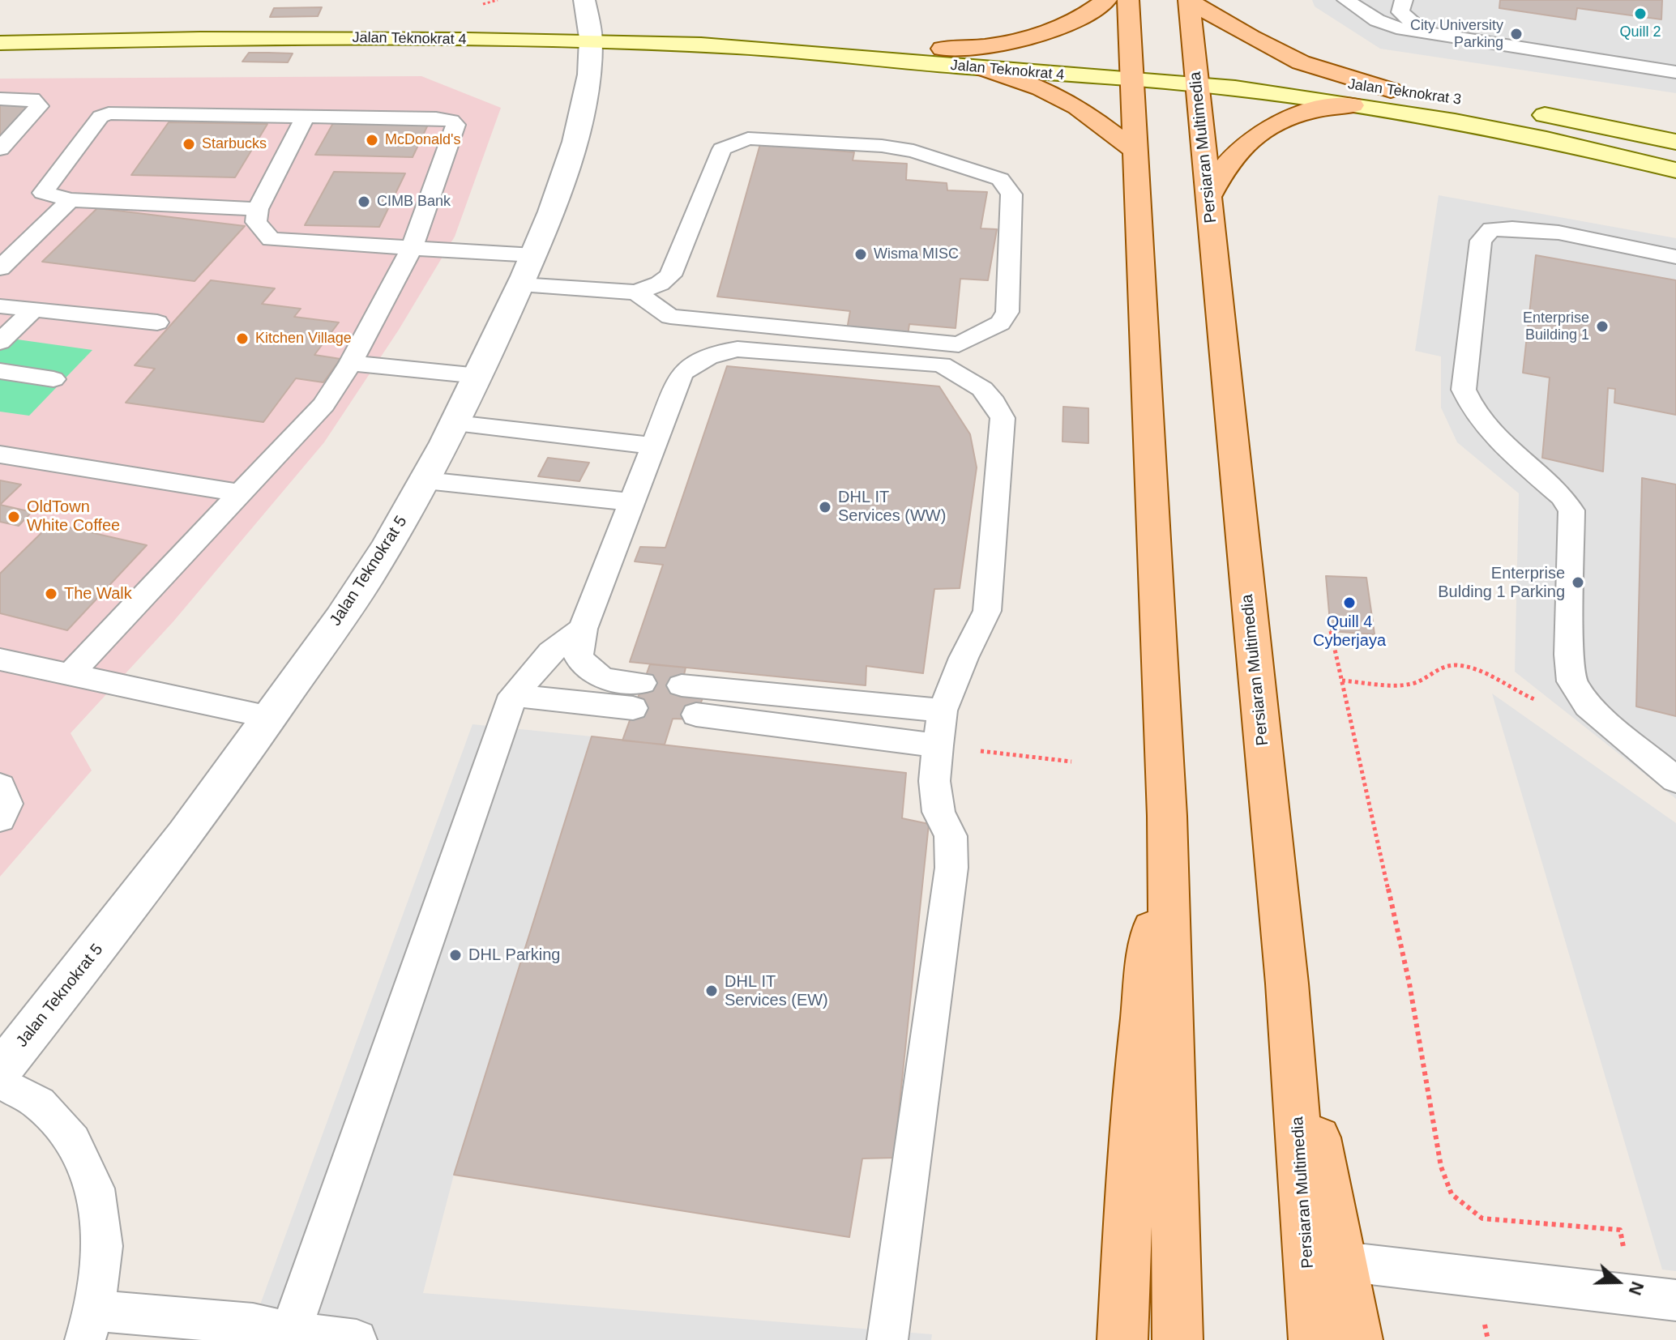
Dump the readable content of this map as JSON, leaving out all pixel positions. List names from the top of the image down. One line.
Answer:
{"streets":{"main road":["Persiaran Multimedia"],"street":["Jalan Teknokrat 4","Jalan Teknokrat 3","Jalan Teknokrat 5"]},"crossings":[["Jalan Teknokrat 4","Jalan Teknokrat 3"],["Jalan Teknokrat 4","Persiaran Multimedia"],["Jalan Teknokrat 4","Jalan Teknokrat 5"],["Jalan Teknokrat 3","Persiaran Multimedia"]],"places":["Quill 2","City University Parking","McDonald's","Starbucks","CIMB Bank","Wisma MISC","Enterprise Building 1","Kitchen Village","DHL IT Services (WW)","OldTown White Coffee","Enterprise Bulding 1 Parking","The Walk","Quill 4 Cyberjaya","DHL Parking","DHL IT Services (EW)"],"north":"right"}
